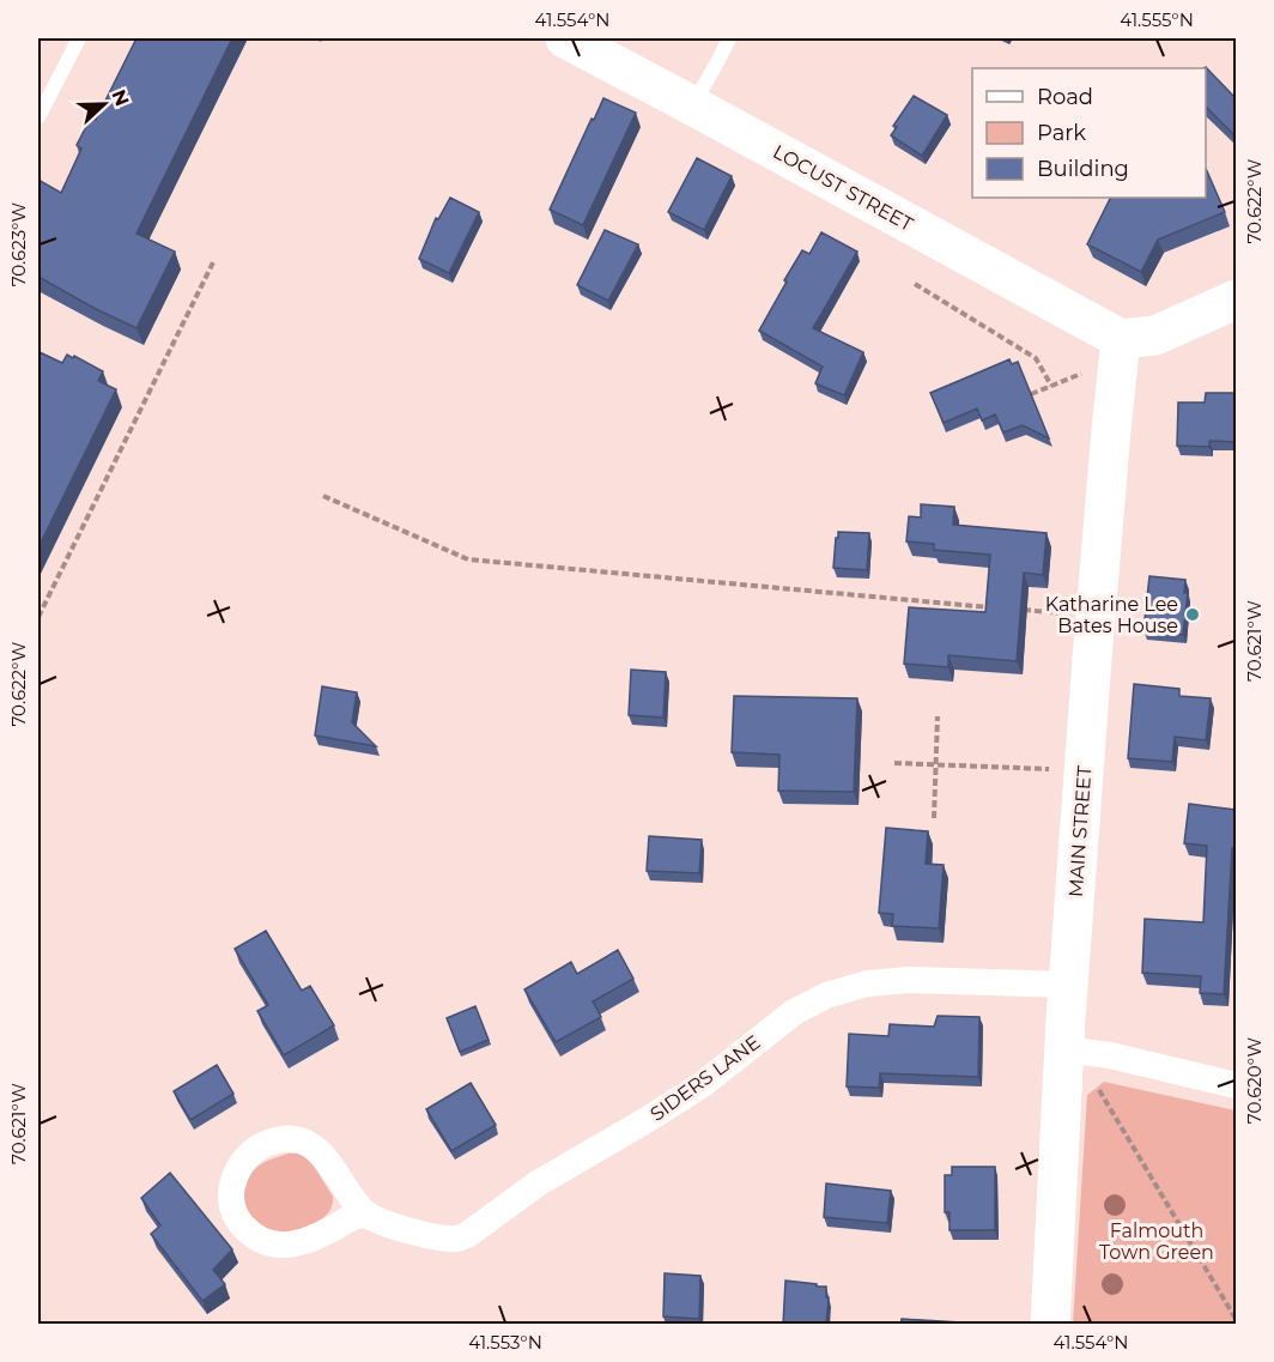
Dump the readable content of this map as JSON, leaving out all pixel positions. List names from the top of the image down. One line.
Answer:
{"streets":{"main road":["LOCUST STREET","MAIN STREET"],"street":["SIDERS LANE"]},"crossings":[["LOCUST STREET","MAIN STREET"],["MAIN STREET","SIDERS LANE"]],"parks":["Falmouth Town Green"],"places":["Katharine Lee Bates House"],"legend":["Road","Park","Building"],"north":"right","coordinates":["41.554°N","41.555°N","70.622°W","70.623°W","70.621°W","70.620°W","41.553°N"]}
